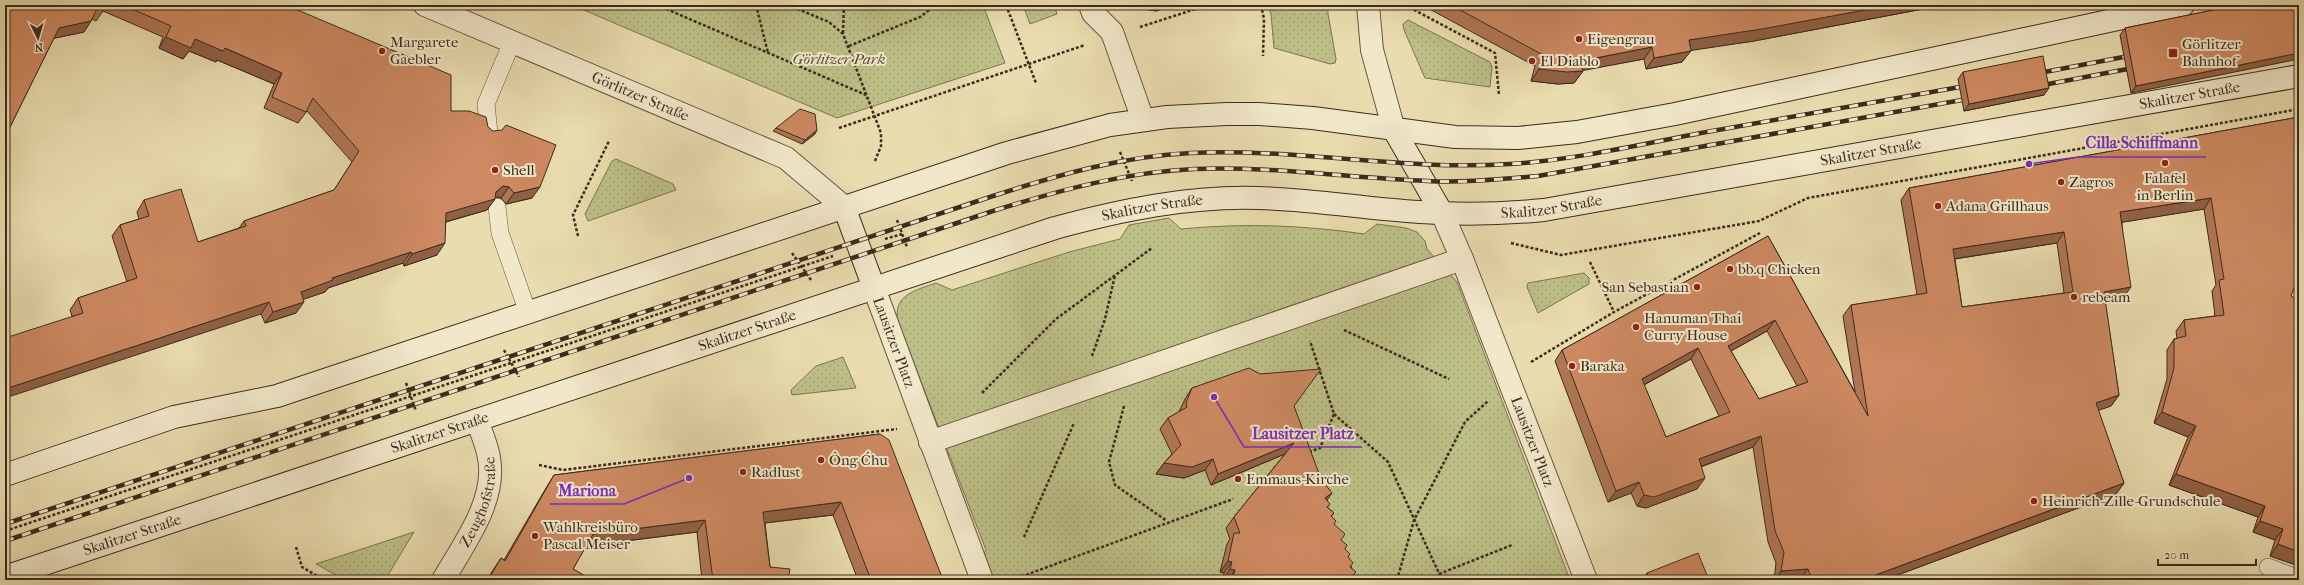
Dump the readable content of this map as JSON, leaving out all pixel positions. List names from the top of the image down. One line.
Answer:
{"streets":{"main road":["Görlitzer Straße","Skalitzer Straße","Lausitzer Platz","Zeughofstraße"]},"crossings":[["Skalitzer Straße","Lausitzer Platz"],["Skalitzer Straße","Zeughofstraße"]],"parks":["Görlitzer Park"],"places":{"other":["Eigengrau","Margarete Gaebler","El Diablo","Falafel in Berlin","Cilla Schiffmann","Shell","Zagros","Adana Grillhaus","bb.q Chicken","San Sebastian","rebeam","Hanuman Thai Curry House","Baraka","Lausitzer Platz","Ông Ćhu","Radlust","Mariona","Emmaus-Kirche","Heinrich-Zille-Grundschule","Wahlkreisbüro Pascal Meiser"],"transit":["Görlitzer Bahnhof"]},"scale_bar":"20 m","north":"bottom"}
